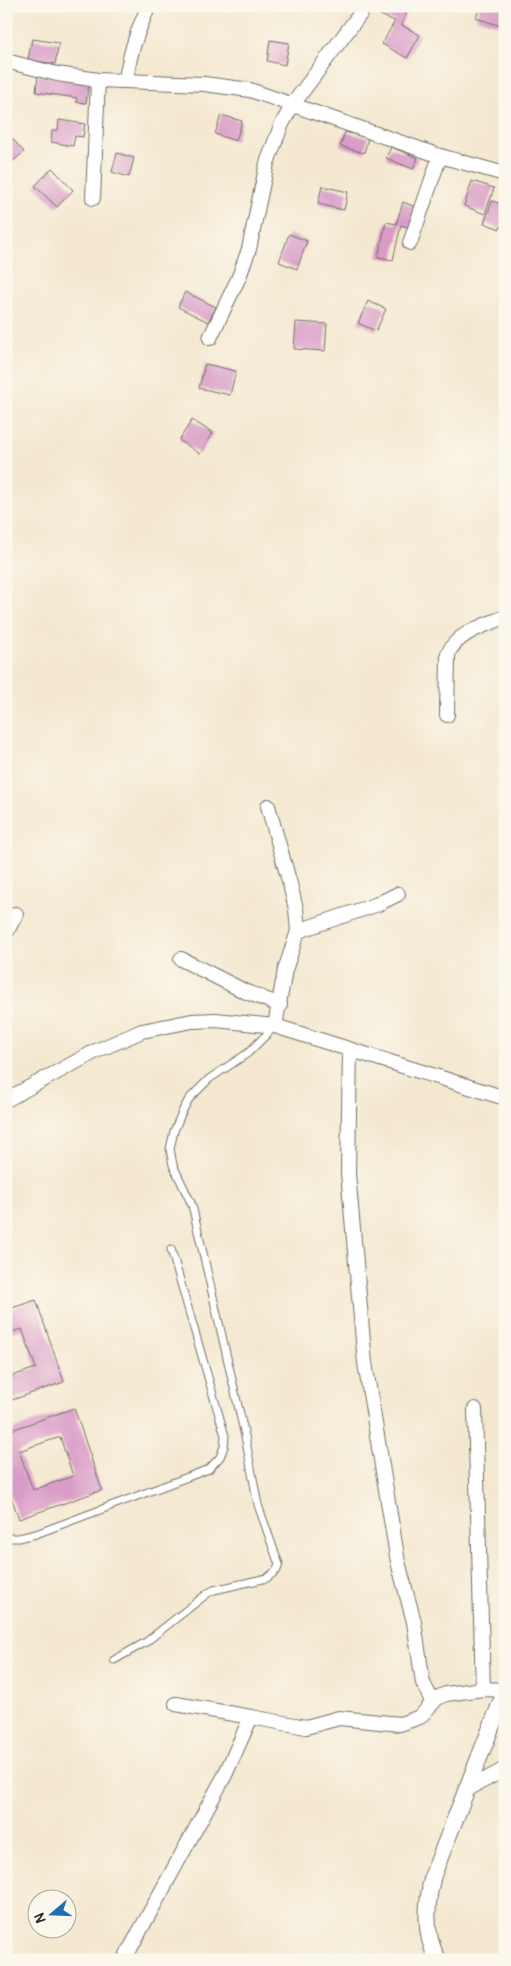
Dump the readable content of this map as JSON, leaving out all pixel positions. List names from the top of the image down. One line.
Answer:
{"north":"left"}
